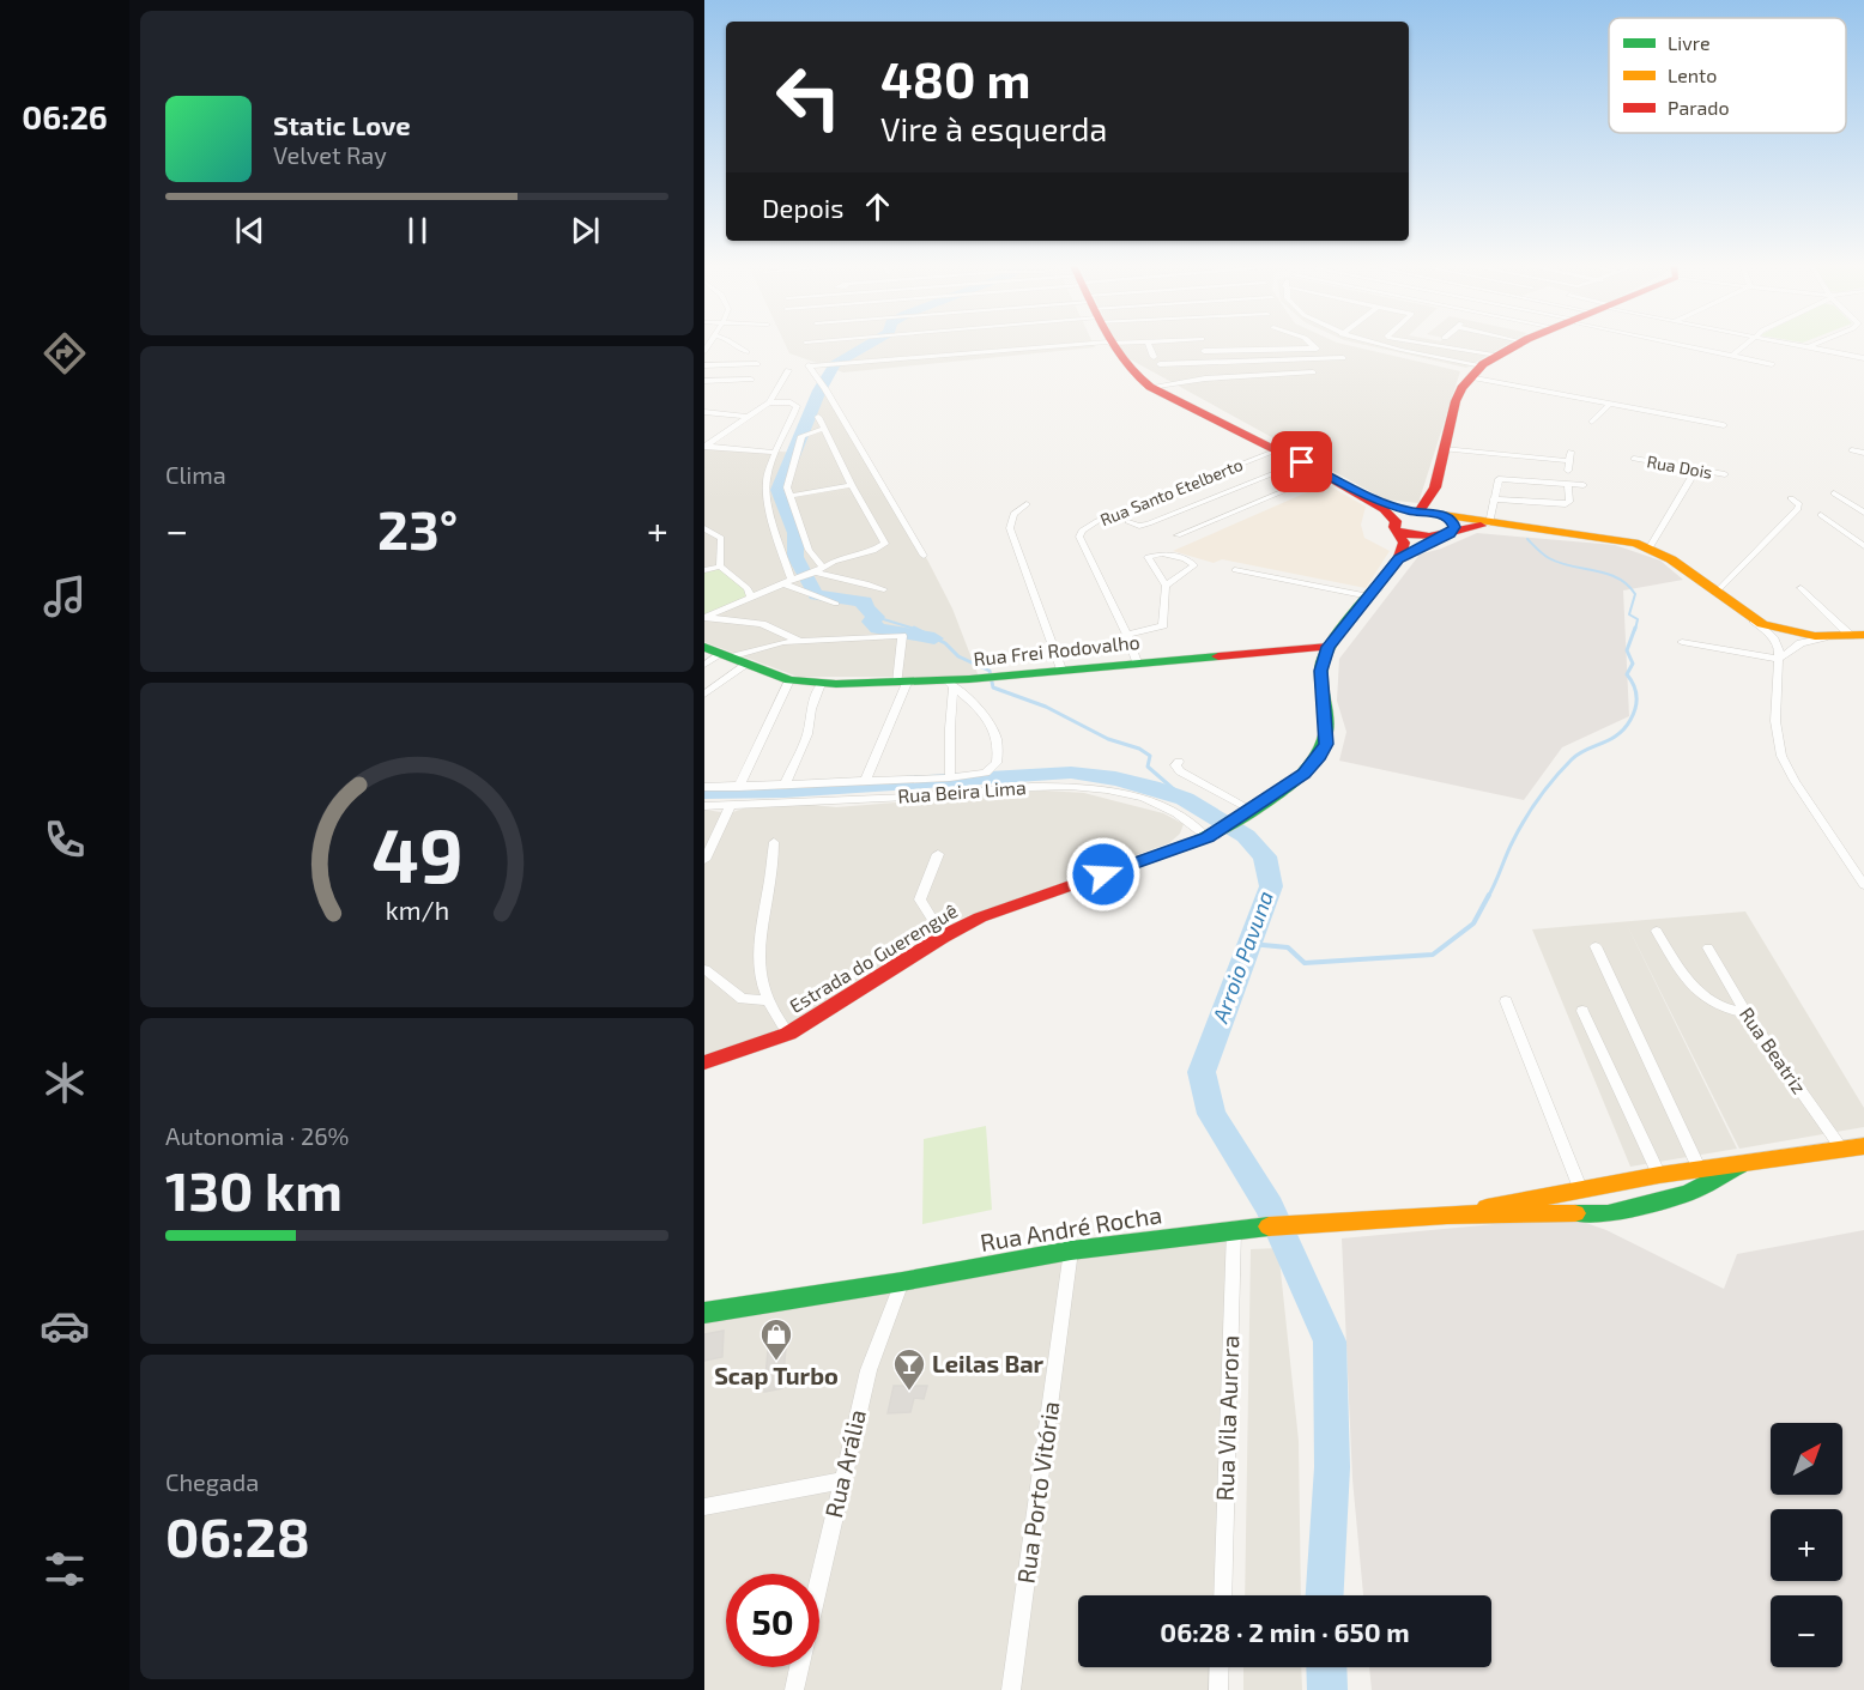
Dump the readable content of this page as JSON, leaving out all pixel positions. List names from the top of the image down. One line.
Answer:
{"streets":{"main road":["Rua Frei Rodovalho","Estrada do Guerenguê","Rua André Rocha"],"street":["Rua Dois","Rua Santo Etelberto","Rua Beira Lima","Rua Beatriz","Rua Vila Aurora","Rua Arália","Rua Porto Vitória"]},"crossings":[["Rua Santo Etelberto","Rua Frei Rodovalho"],["Rua Frei Rodovalho","Estrada do Guerenguê"],["Rua Beira Lima","Estrada do Guerenguê"],["Rua Beatriz","Rua André Rocha"],["Rua André Rocha","Rua Vila Aurora"],["Rua André Rocha","Rua Arália"],["Rua André Rocha","Rua Porto Vitória"]],"water":["Arroio Pavuna"],"places":{"shop":["Scap Turbo"],"bar":["Leilas Bar"]},"legend":["Livre","Lento","Parado"],"north":"top right","page":{"tabs":"06:26","turn":["480 m","Vire à esquerda"],"song":["Static Love","Velvet Ray"],"then":"Depois","tile":["Clima",["Autonomia · 26%","130 km"],["Chegada","06:28"]],"heat":["−","23°","+"],"map_buttons":["+","−"],"limit":"50","trip":"06:28 · 2 min · 650 m","gauge":["49","km/h"]}}
